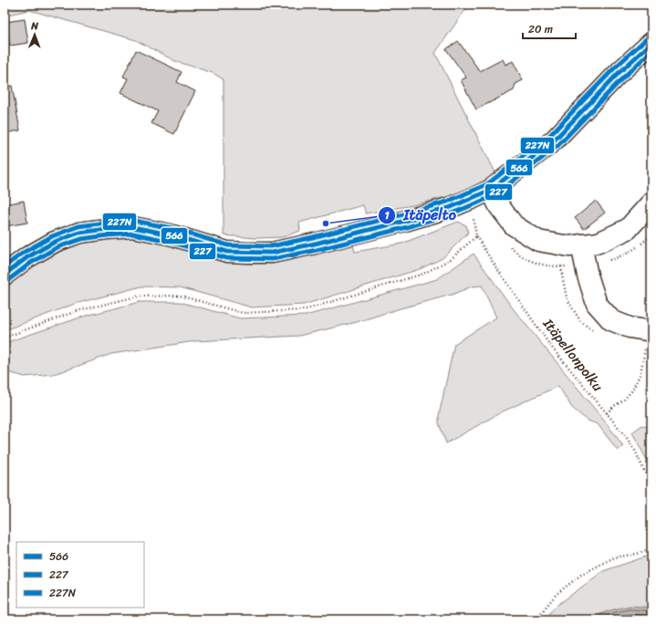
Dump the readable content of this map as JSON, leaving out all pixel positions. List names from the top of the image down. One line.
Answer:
{"streets":{"path":["Itäpellonpolku"]},"places":["Itäpelto"],"lines":["transit line 227N","transit line 566","transit line 227"],"legend":["566","227","227N"],"scale_bar":"20 m","north":"top"}
